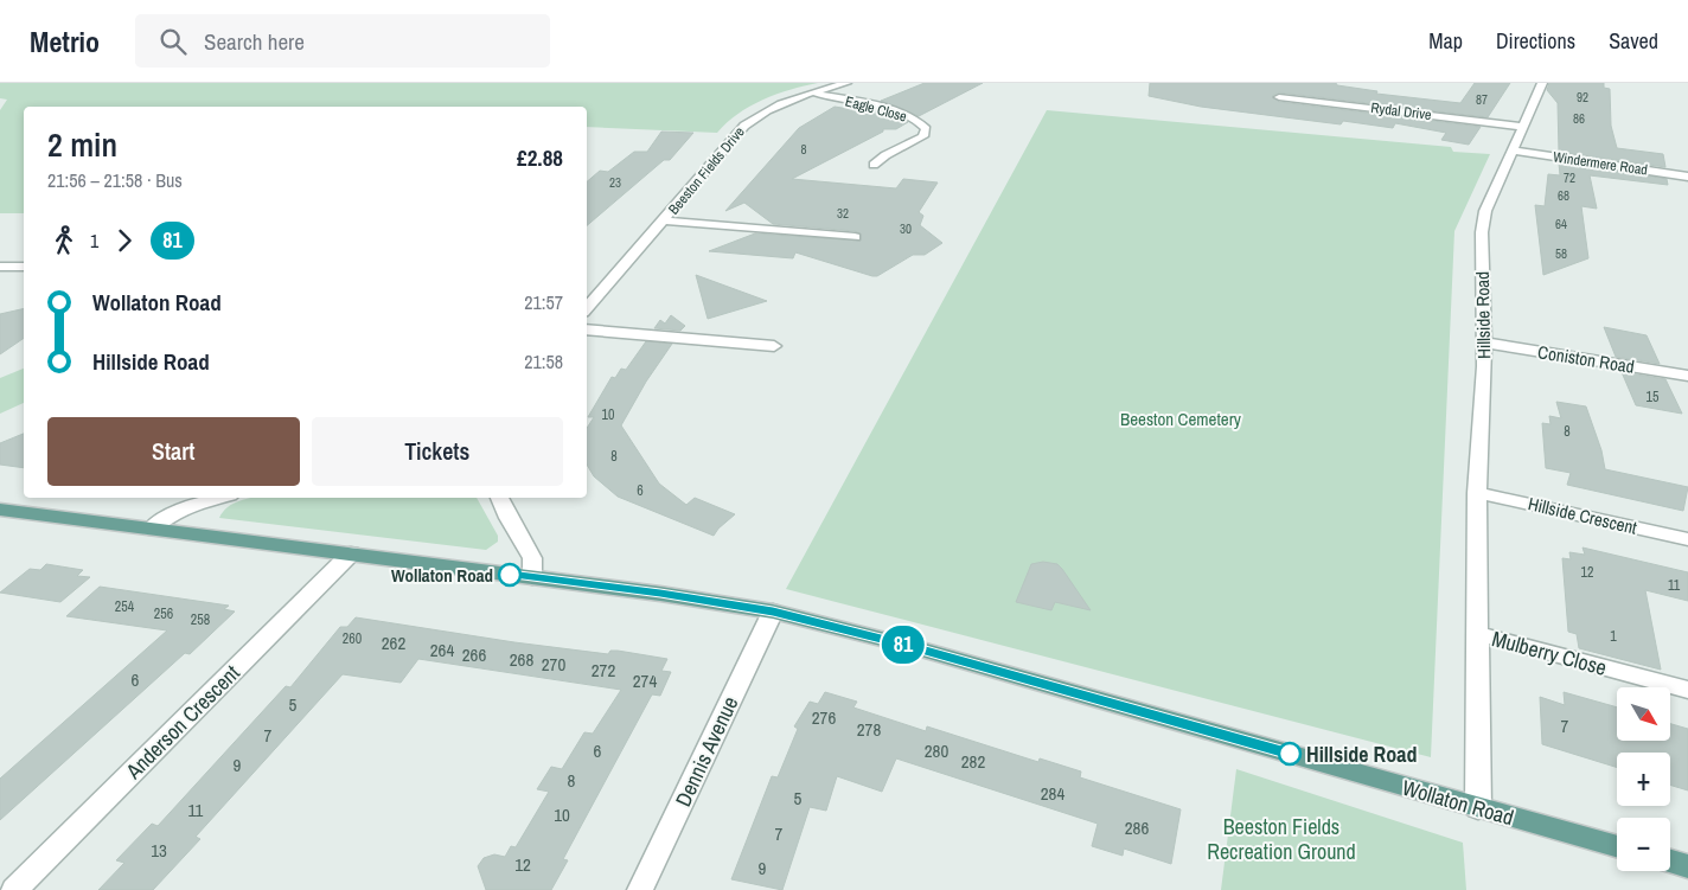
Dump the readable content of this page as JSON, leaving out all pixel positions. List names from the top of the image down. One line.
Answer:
{"streets":{"main road":["Wollaton Road"],"street":["Eagle Close","Rydal Drive","Windermere Road","Beeston Fields Drive","Hillside Road","Coniston Road","Hillside Crescent","Mulberry Close","Anderson Crescent","Dennis Avenue"]},"crossings":[["Eagle Close","Beeston Fields Drive"],["Rydal Drive","Hillside Road"],["Windermere Road","Hillside Road"],["Hillside Road","Coniston Road"],["Hillside Road","Hillside Crescent"],["Hillside Road","Mulberry Close"],["Hillside Road","Wollaton Road"],["Anderson Crescent","Wollaton Road"],["Dennis Avenue","Wollaton Road"]],"parks":["Beeston Cemetery","Beeston Fields Recreation Ground"],"places":["Wollaton Road","Hillside Road"],"lines":["bus line 81"],"house_numbers":["92","87","86","8","72","23","68","32","64","30","58","15","10","8","8","6","12","11","254","256","258","1","260","262","264","266","268","270","272","6","274","5","276","7","278","7","6","280","282","9","8","284","5","11","10","286","7","13","12","9"],"north":"bottom right","page":{"header":"Metrio","search":"Search here","nav":["Map","Directions","Saved"],"on_map":"81","heading":["2 min","21:56 – 21:58 · Bus","£2.88"],"legs":["1","81"],"list":[{"name":"Wollaton Road","value":"21:57"},{"name":"Hillside Road","value":"21:58"}],"buttons":["Start","Tickets"],"map_buttons":["+","−"]}}
